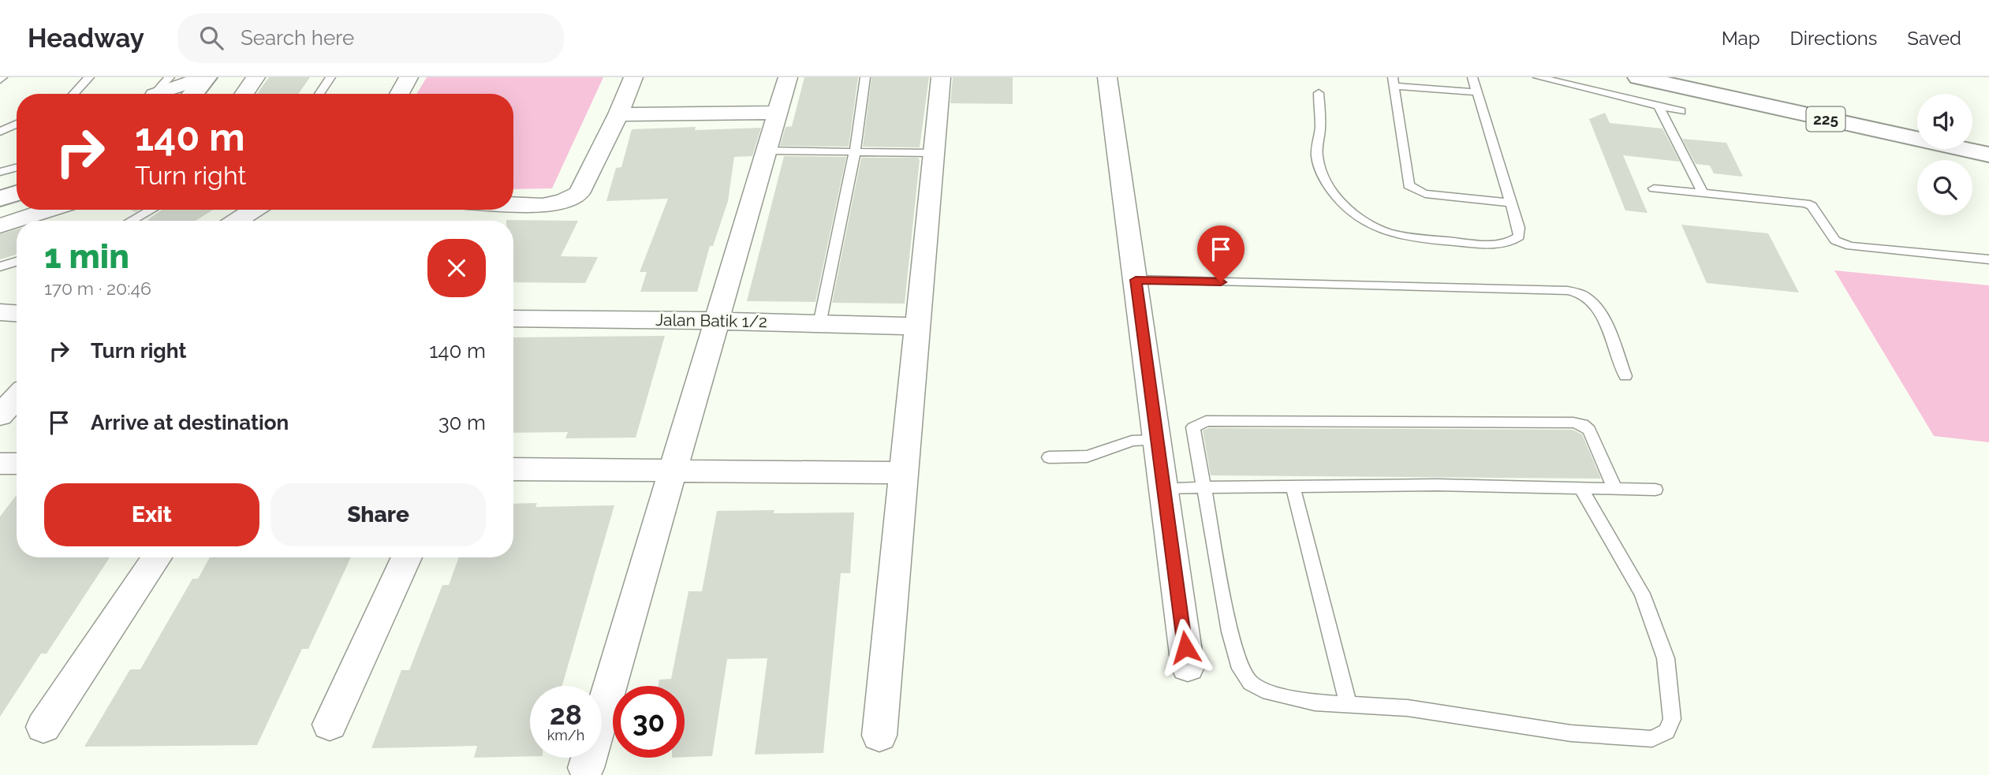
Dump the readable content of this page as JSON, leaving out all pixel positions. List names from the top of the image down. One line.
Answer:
{"streets":{"main road":["225"],"street":["Jalan Batik 1/2"]},"page":{"header":"Headway","search":"Search here","nav":["Map","Directions","Saved"],"turn":["140 m","Turn right"],"heading":["1 min","170 m · 20:46"],"list":[{"name":"Turn right","value":"140 m"},{"name":"Arrive at destination","value":"30 m"}],"buttons":["Exit","Share"],"speed":"28 km/h","limit":"30"}}
